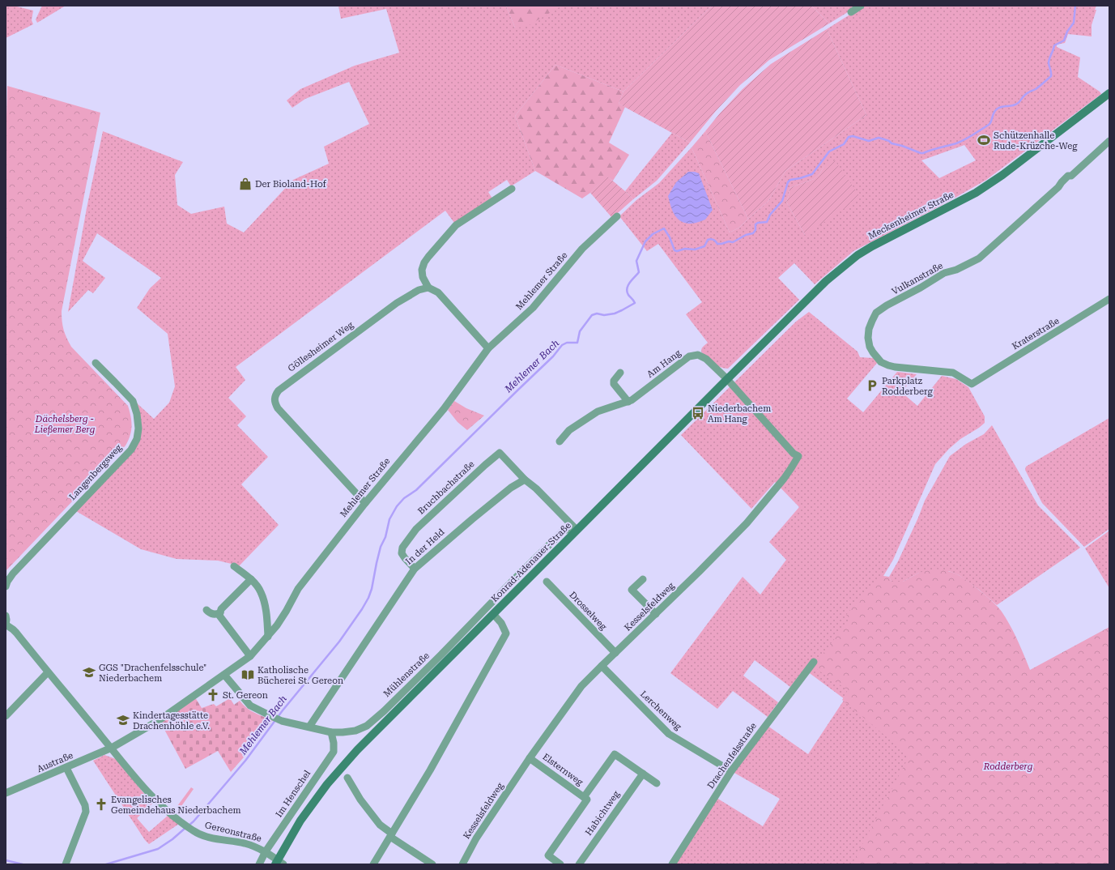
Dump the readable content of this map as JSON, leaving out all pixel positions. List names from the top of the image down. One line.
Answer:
{"streets":{"main road":["Meckenheimer Straße","Konrad-Adenauer-Straße"],"street":["Vulkanstraße","Mehlemer Straße","Kraterstraße","Göllesheimer Weg","Am Hang","Langenbergsweg","Bruchbachstraße","In der Held","Kesselsfeldweg","Drosselweg","Mühlenstraße","Lerchenweg","Drachenfelsstraße","Austraße","Elsternweg","Im Henschel","Habichtweg","Gereonstraße"]},"crossings":[["Meckenheimer Straße","Konrad-Adenauer-Straße"],["Vulkanstraße","Kraterstraße"],["Mehlemer Straße","Göllesheimer Weg"],["Mehlemer Straße","Mühlenstraße"],["Mehlemer Straße","Austraße"],["Mehlemer Straße","Gereonstraße"],["Am Hang","Konrad-Adenauer-Straße"],["Am Hang","Kesselsfeldweg"],["Bruchbachstraße","In der Held"],["In der Held","Mühlenstraße"],["Konrad-Adenauer-Straße","Kesselsfeldweg"],["Konrad-Adenauer-Straße","Mühlenstraße"],["Kesselsfeldweg","Drosselweg"],["Kesselsfeldweg","Lerchenweg"],["Kesselsfeldweg","Elsternweg"],["Mühlenstraße","Im Henschel"],["Lerchenweg","Drachenfelsstraße"],["Austraße","Gereonstraße"],["Elsternweg","Habichtweg"],["Im Henschel","Gereonstraße"]],"water":["Mehlemer Bach"],"parks":["Dächelsberg - Ließemer Berg","Rodderberg"],"places":{"sports":["Schützenhalle Rude-Krüzche-Weg"],"shop":["Der Bioland-Hof"],"parking":["Parkplatz Rodderberg"],"bus stop":["Niederbachem Am Hang"],"school or university":["GGS \"Drachenfelsschule\" Niederbachem","Kindertagesstätte Drachenhöhle e.V."],"library":["Katholische Bücherei St. Gereon"],"church":["St. Gereon","Evangelisches Gemeindehaus Niederbachem"]}}
